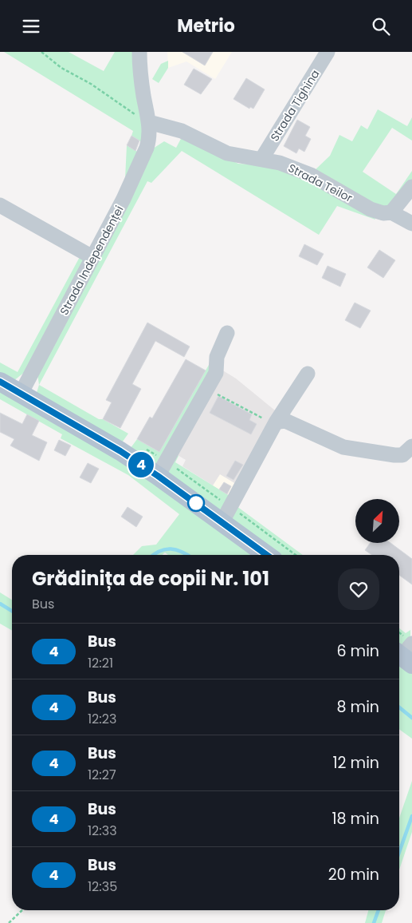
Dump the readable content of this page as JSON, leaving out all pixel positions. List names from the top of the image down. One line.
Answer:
{"streets":{"street":["Strada Tighina","Strada Teilor","Strada Independenței"]},"crossings":[["Strada Tighina","Strada Teilor"],["Strada Teilor","Strada Independenței"]],"lines":["bus line 4"],"north":"top right","page":{"header":"Metrio","on_map":"4","heading":["Grădinița de copii Nr. 101","Bus"],"list":[{"mark":"4","name":"Bus","note":"12:21","value":"6 min"},{"mark":"4","name":"Bus","note":"12:23","value":"8 min"},{"mark":"4","name":"Bus","note":"12:27","value":"12 min"},{"mark":"4","name":"Bus","note":"12:33","value":"18 min"},{"mark":"4","name":"Bus","note":"12:35","value":"20 min"}]}}
